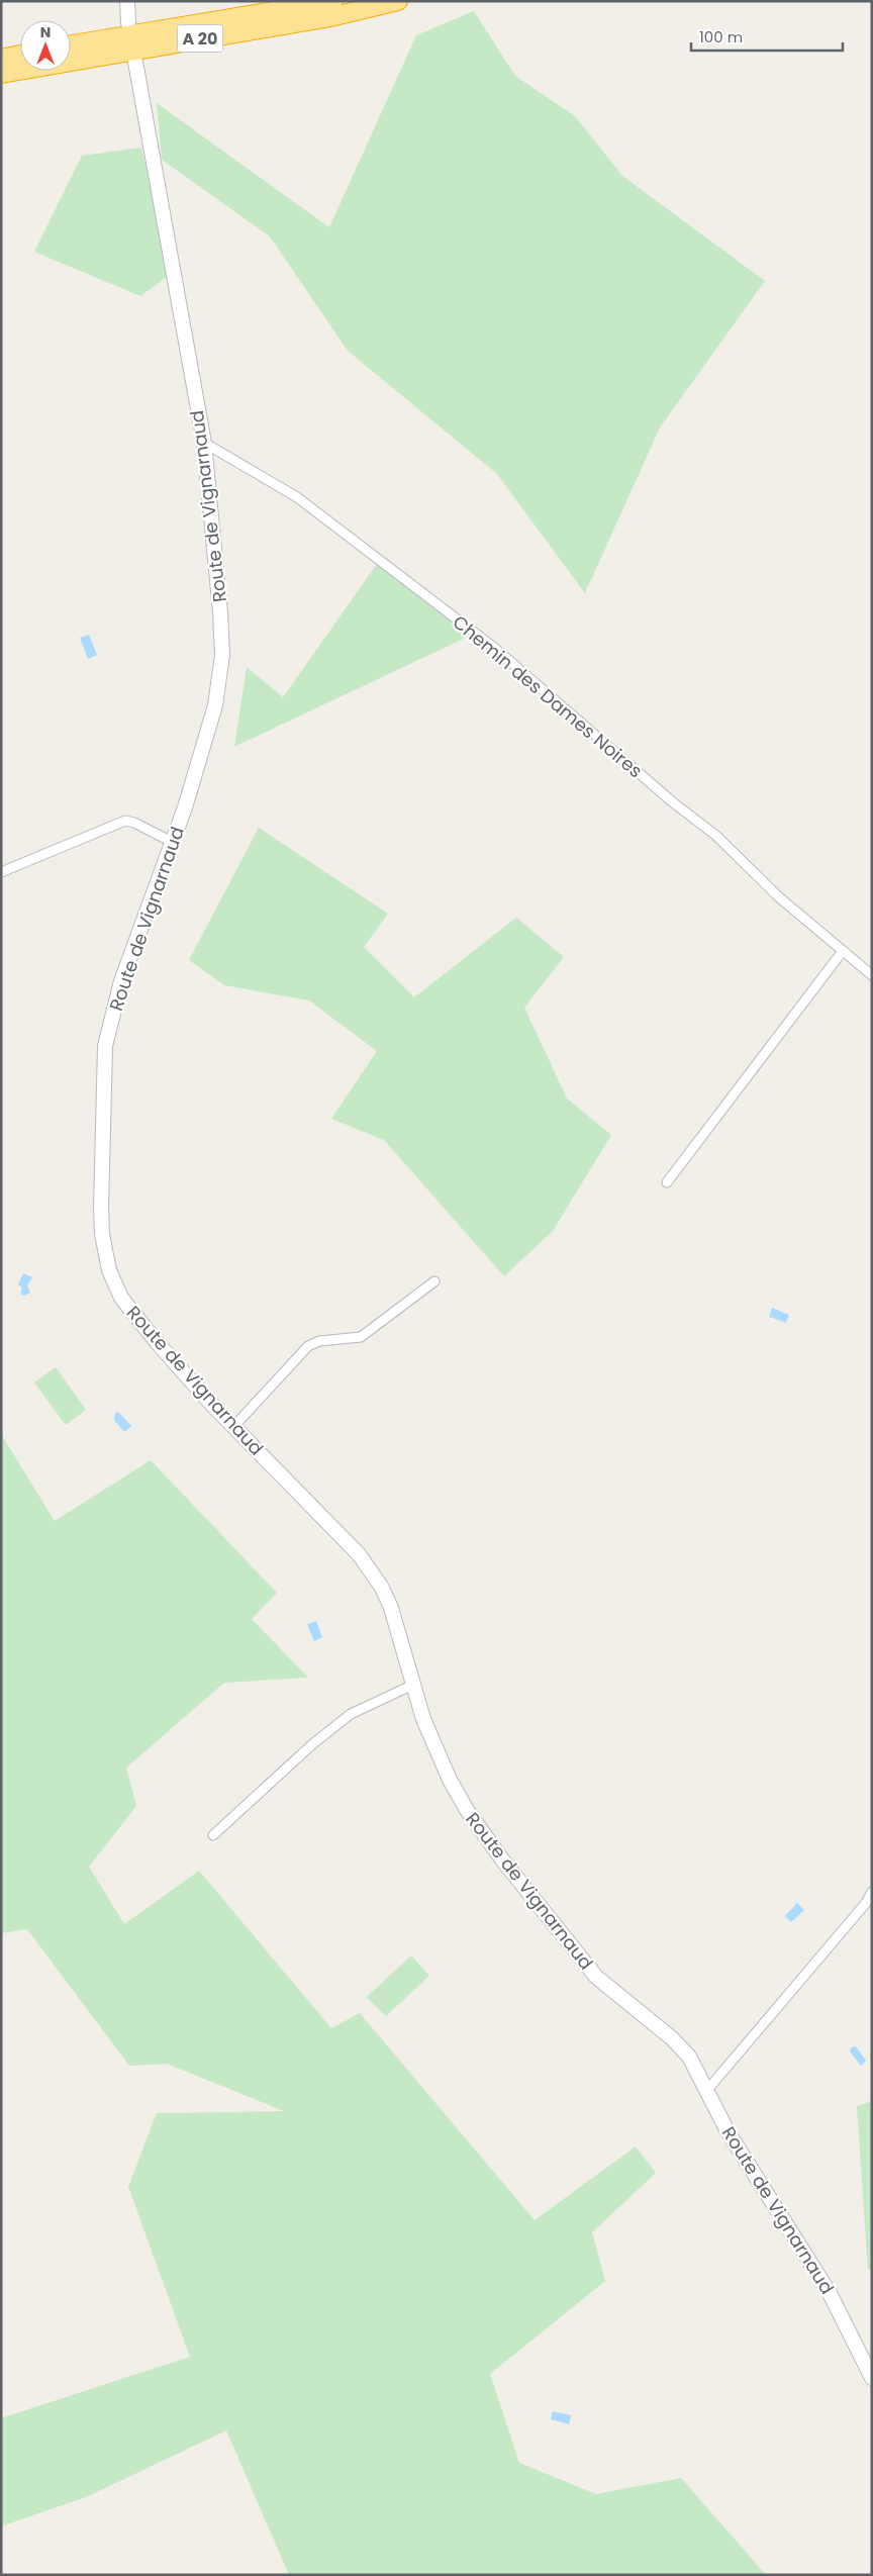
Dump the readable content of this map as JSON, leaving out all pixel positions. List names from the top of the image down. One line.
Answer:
{"streets":{"highway":["A 20"],"street":["Route de Vignarnaud","Chemin des Dames Noires"]},"crossings":[["Route de Vignarnaud","Chemin des Dames Noires"]],"scale_bar":"100 m","north":"top"}
